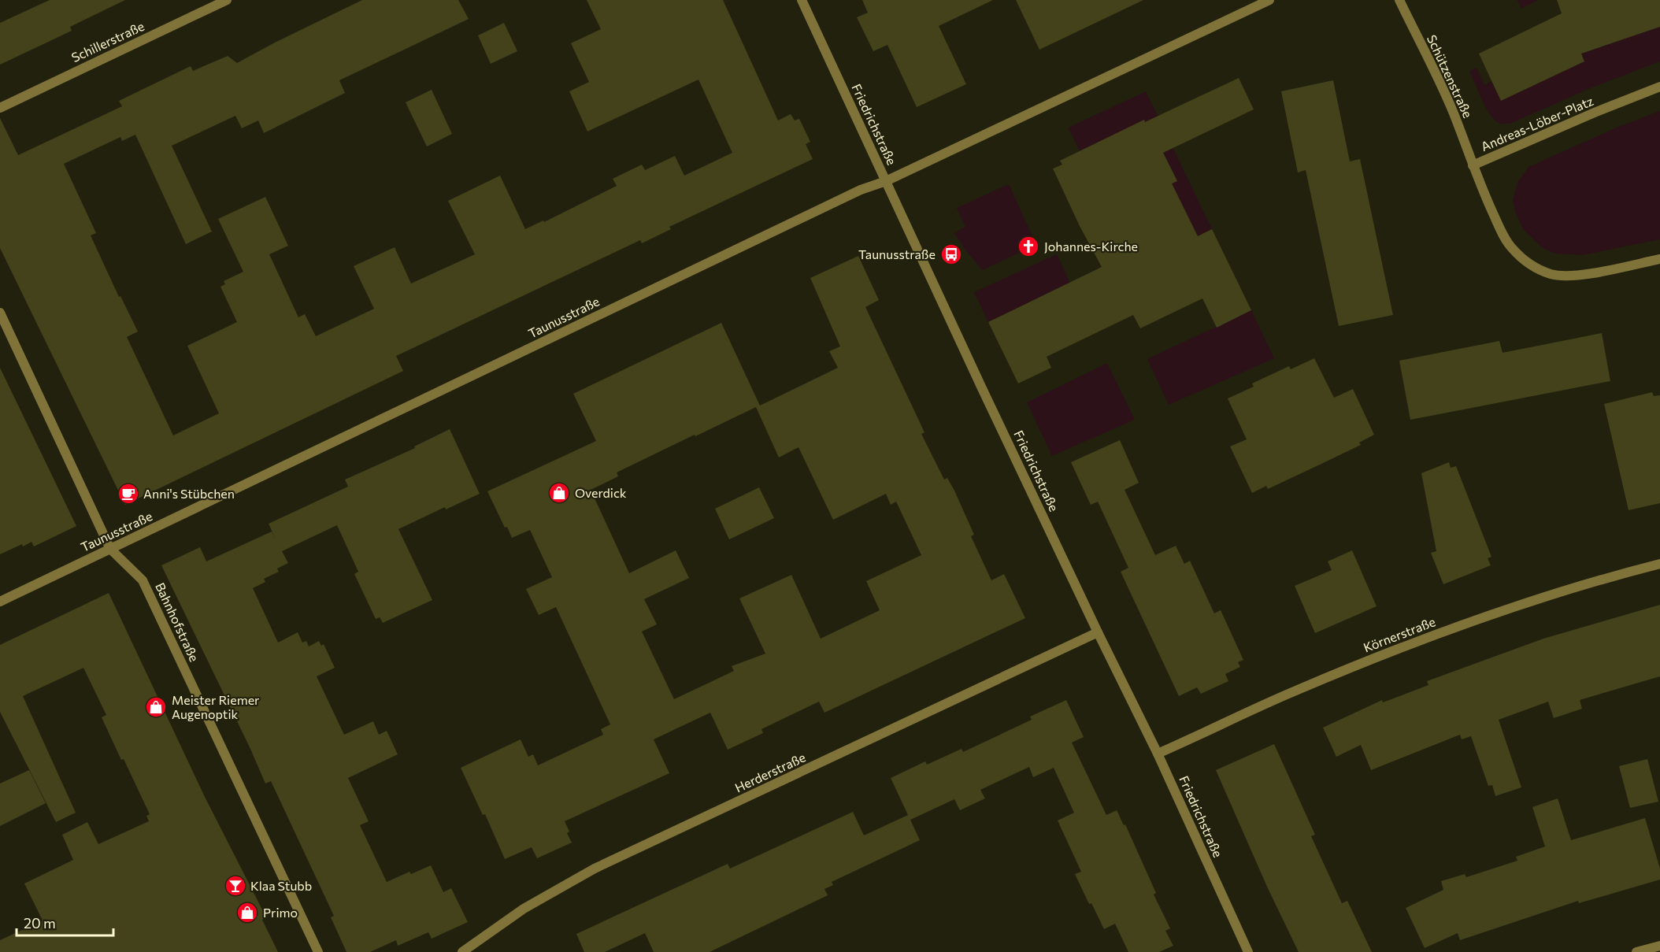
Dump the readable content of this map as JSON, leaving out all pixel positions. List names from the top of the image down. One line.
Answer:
{"streets":{"street":["Schillerstraße","Schützenstraße","Andreas-Löber-Platz","Friedrichstraße","Taunusstraße","Bahnhofstraße","Körnerstraße","Herderstraße"]},"crossings":[["Schützenstraße","Andreas-Löber-Platz"],["Friedrichstraße","Taunusstraße"],["Friedrichstraße","Körnerstraße"],["Friedrichstraße","Herderstraße"],["Taunusstraße","Bahnhofstraße"]],"places":{"church":["Johannes-Kirche"],"bus stop":["Taunusstraße"],"shop":["Overdick","Meister Riemer Augenoptik","Primo"],"cafe":["Anni's Stübchen"],"bar":["Klaa Stubb"]},"scale_bar":"20 m"}
